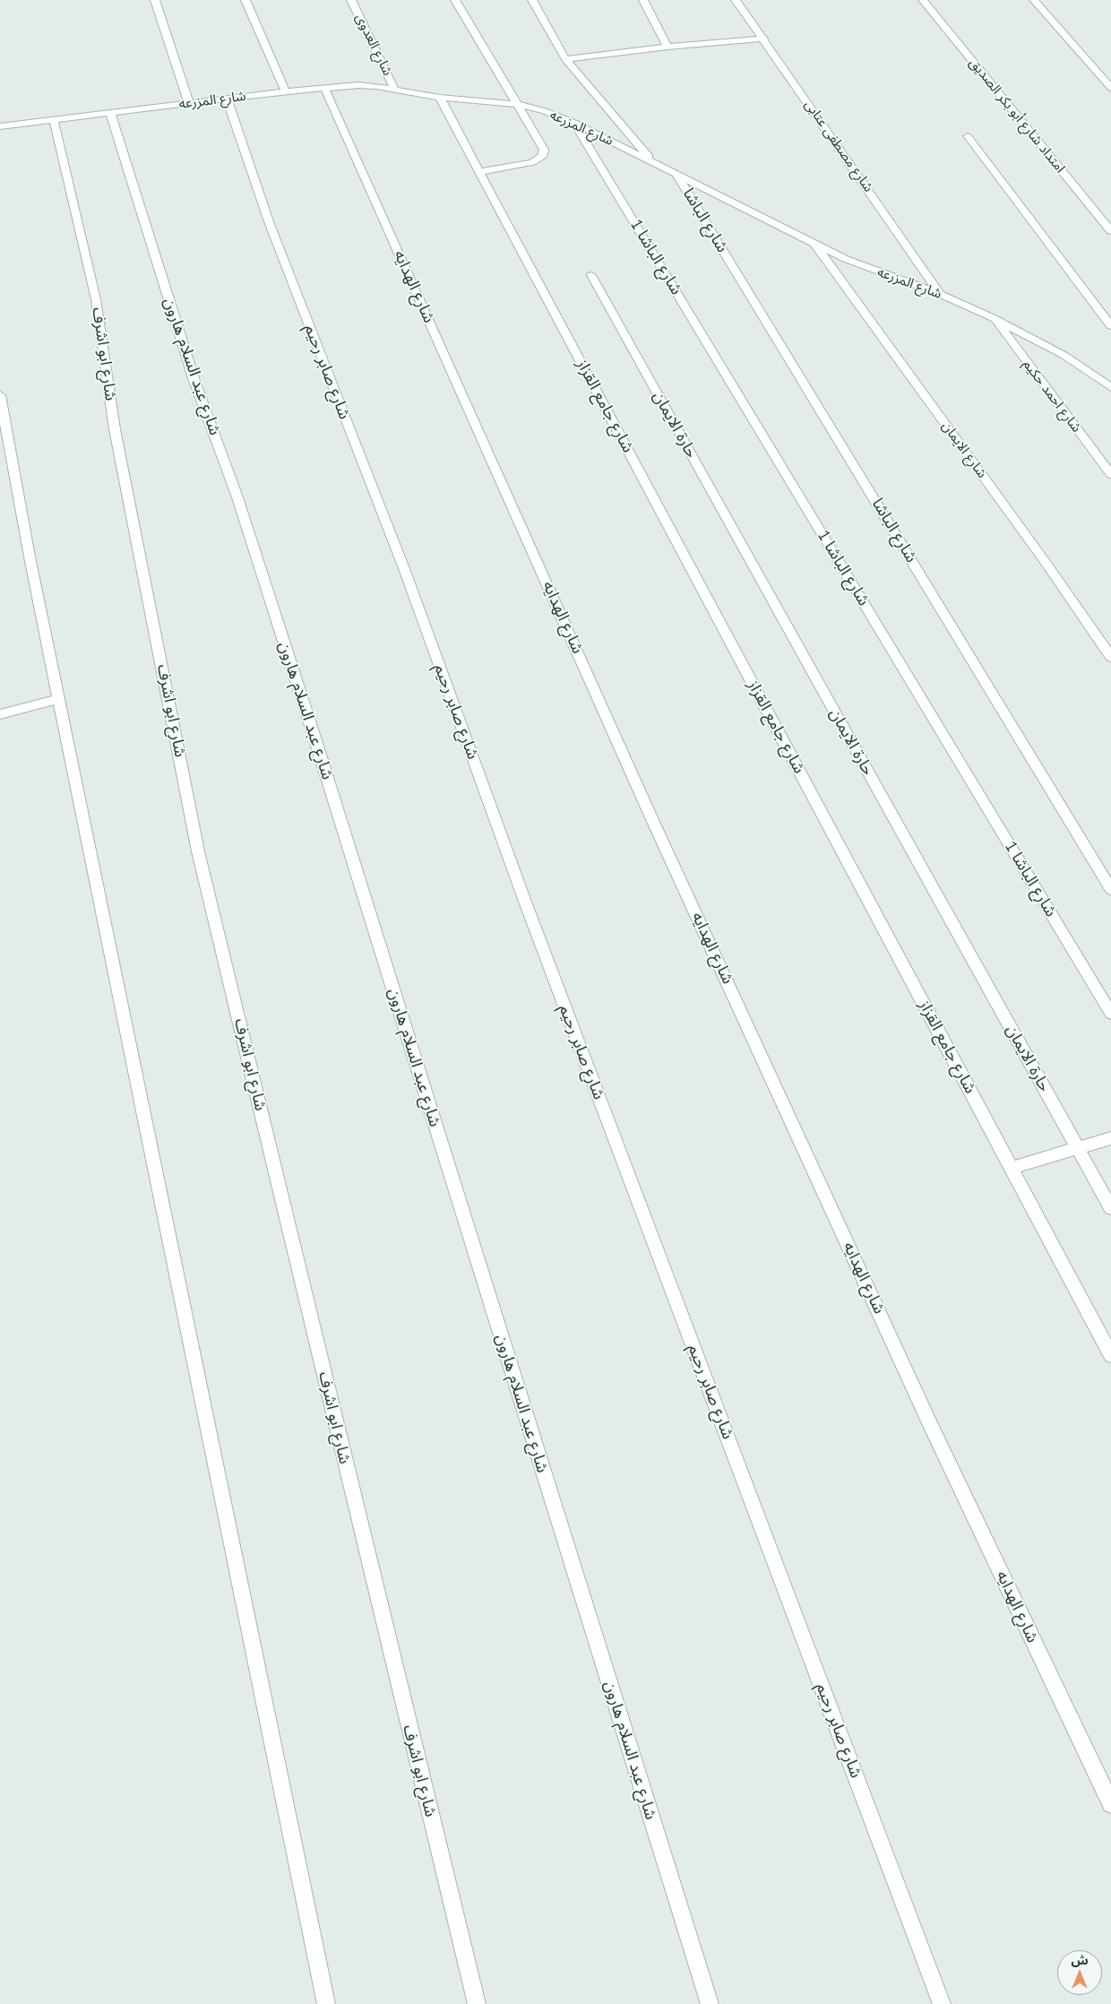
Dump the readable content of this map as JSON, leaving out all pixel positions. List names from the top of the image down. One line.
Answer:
{"streets":{"street":["شارع العدوى","شارع المزرعه","امتداد شارع أبو بكر الصديق","شارع مصطفى عتابى","شارع الباشا","شارع الباشا 1","شارع الهدايه","شارع ابو اشرف","شارع عبد السلام هارون","شارع صابر رحيم","شارع احمد حكيم","شارع جامع القزاز","حارة الايمان","شارع الايمان"]},"crossings":[["شارع العدوى","شارع المزرعه"],["شارع المزرعه","شارع مصطفى عتابى"],["شارع المزرعه","شارع الباشا"],["شارع المزرعه","شارع الباشا 1"],["شارع المزرعه","شارع الهدايه"],["شارع المزرعه","شارع ابو اشرف"],["شارع المزرعه","شارع عبد السلام هارون"],["شارع المزرعه","شارع صابر رحيم"],["شارع المزرعه","شارع احمد حكيم"],["شارع المزرعه","شارع جامع القزاز"],["شارع المزرعه","شارع الايمان"]],"north":"top"}
